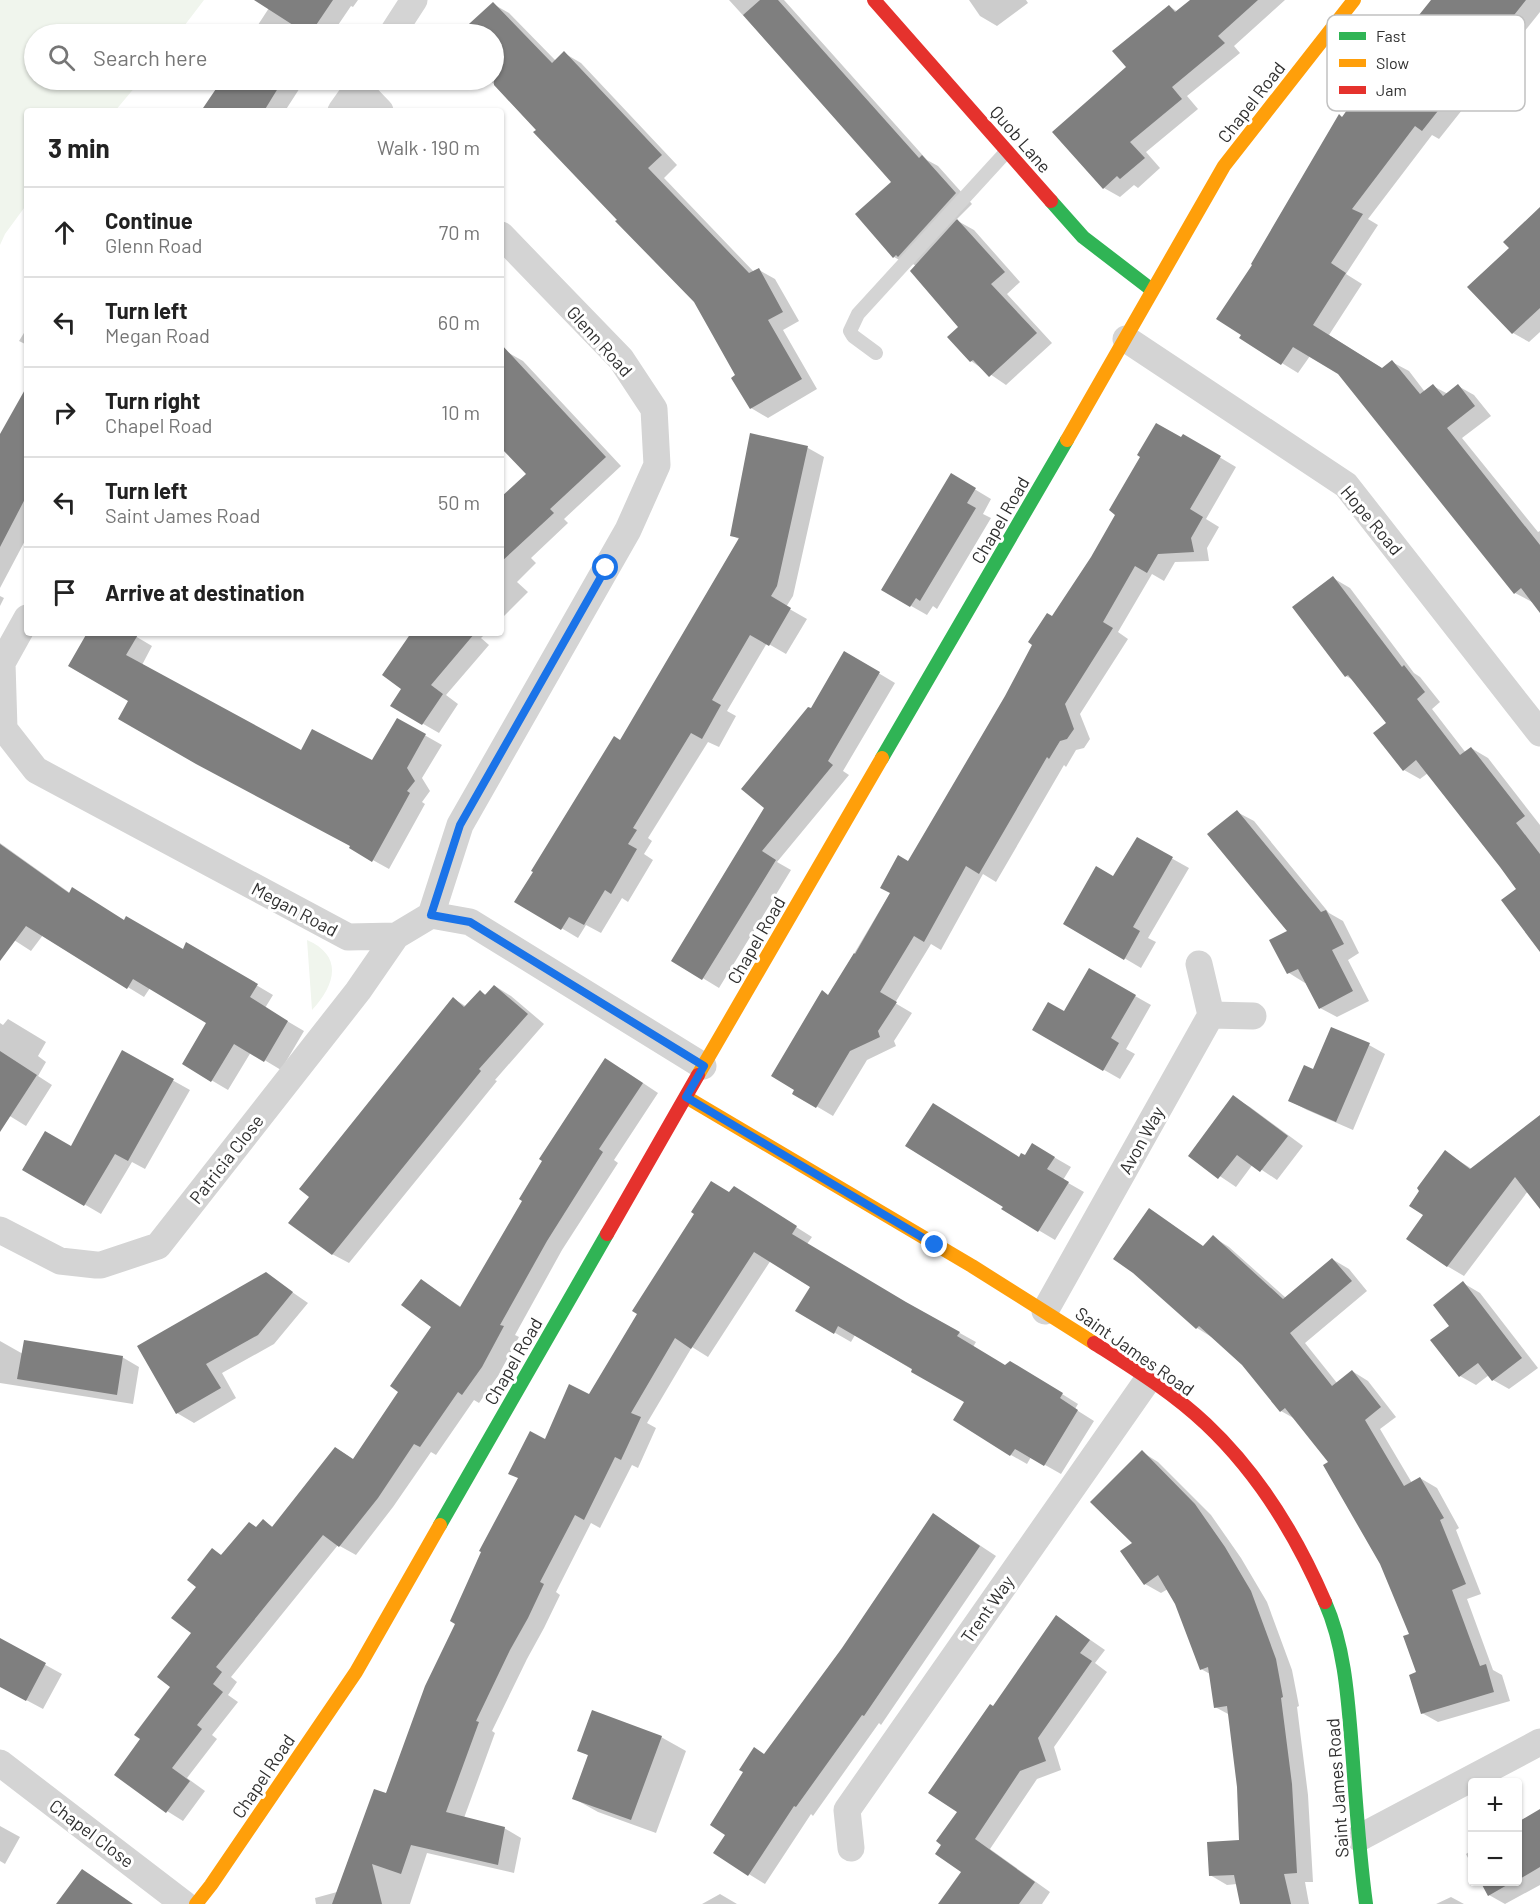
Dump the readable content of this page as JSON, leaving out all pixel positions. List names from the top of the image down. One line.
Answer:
{"streets":{"street":["Chapel Road","Quob Lane","Glenn Road","Hope Road","Megan Road","Avon Way","Patricia Close","Saint James Road","Trent Way","Chapel Close"]},"crossings":[["Chapel Road","Quob Lane"],["Chapel Road","Hope Road"],["Chapel Road","Saint James Road"],["Glenn Road","Megan Road"],["Megan Road","Patricia Close"],["Avon Way","Saint James Road"],["Saint James Road","Trent Way"]],"legend":["Fast","Slow","Jam"],"page":{"search":"Search here","heading":["3 min","Walk · 190 m"],"list":[["Continue","Glenn Road","70 m"],["Turn left","Megan Road","60 m"],["Turn right","Chapel Road","10 m"],["Turn left","Saint James Road","50 m"],"Arrive at destination"],"map_buttons":["+","−"]}}
